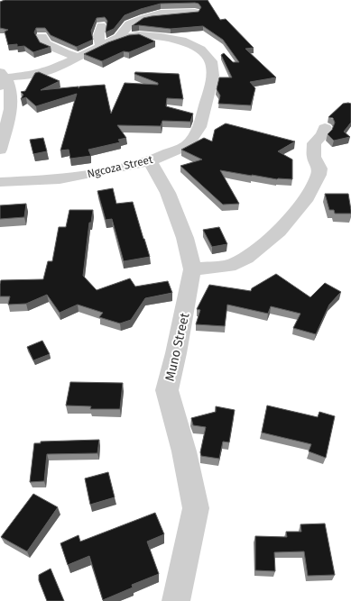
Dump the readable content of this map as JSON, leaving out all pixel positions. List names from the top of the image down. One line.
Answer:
{"streets":{"street":["Ngcoza Street","Muno Street"]},"crossings":[["Ngcoza Street","Muno Street"]]}
